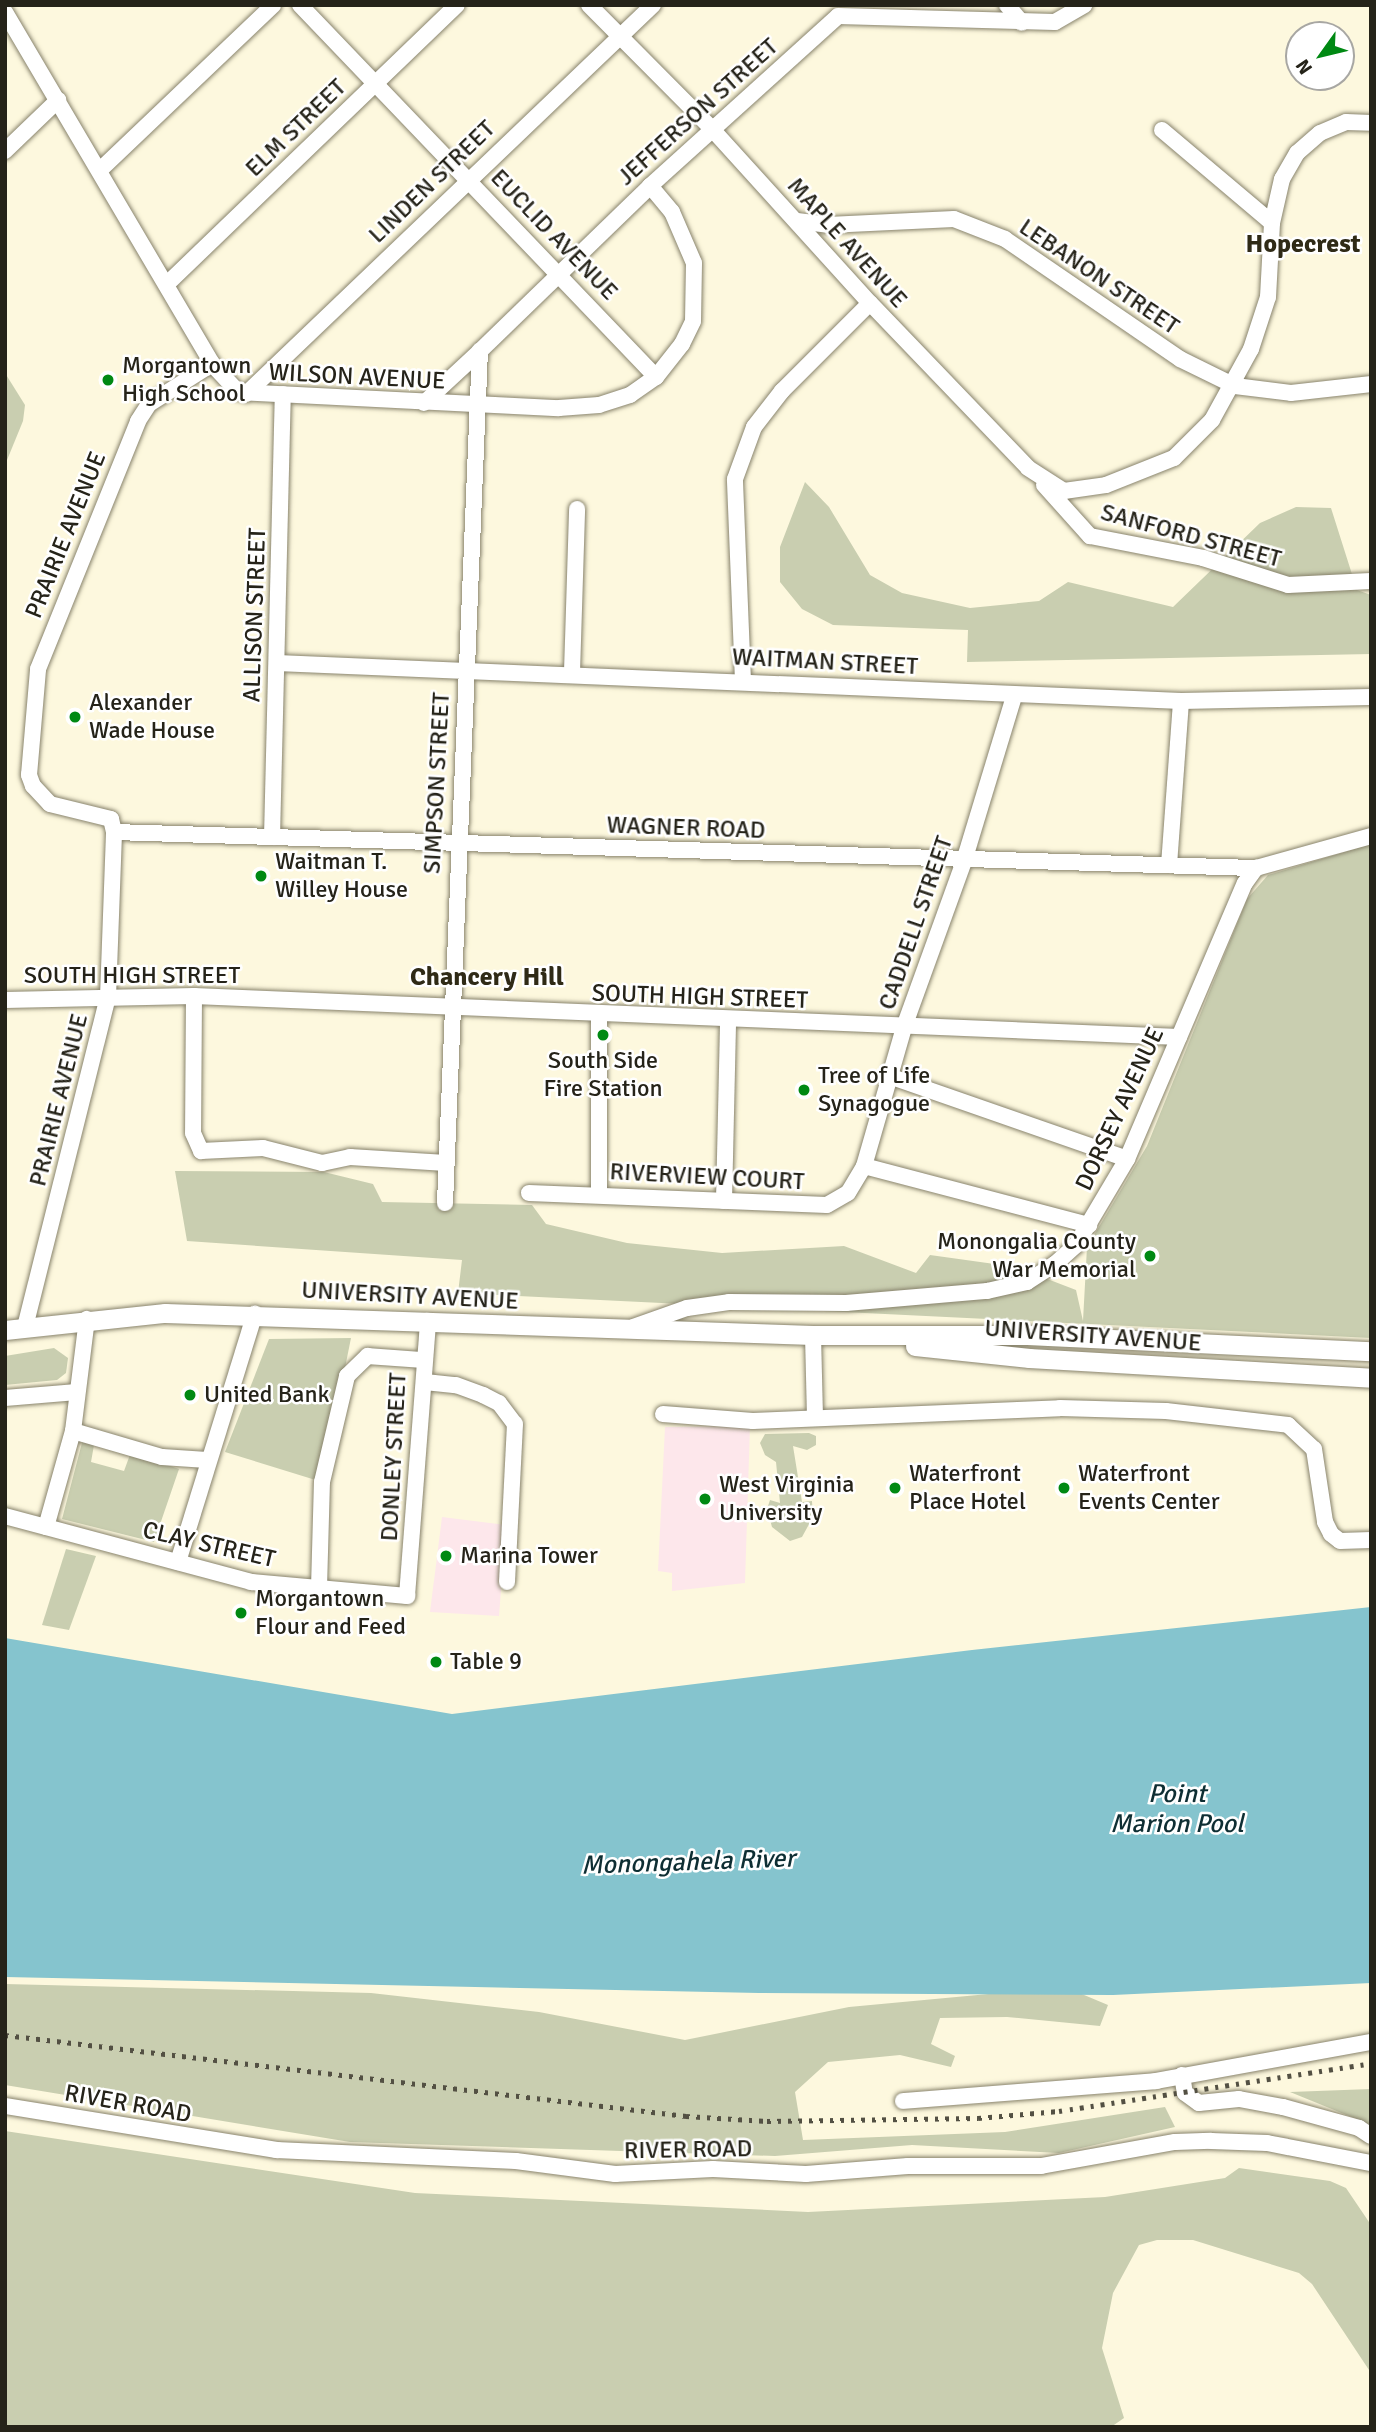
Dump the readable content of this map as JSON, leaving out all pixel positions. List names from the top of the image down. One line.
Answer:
{"streets":{"main road":["UNIVERSITY AVENUE"],"street":["JEFFERSON STREET","ELM STREET","LINDEN STREET","EUCLID AVENUE","MAPLE AVENUE","LEBANON STREET","WILSON AVENUE","PRAIRIE AVENUE","SANFORD STREET","ALLISON STREET","WAITMAN STREET","SIMPSON STREET","WAGNER ROAD","CADDELL STREET","SOUTH HIGH STREET","DORSEY AVENUE","RIVERVIEW COURT","DONLEY STREET","CLAY STREET","RIVER ROAD"]},"crossings":[["JEFFERSON STREET","EUCLID AVENUE"],["JEFFERSON STREET","MAPLE AVENUE"],["JEFFERSON STREET","WILSON AVENUE"],["ELM STREET","EUCLID AVENUE"],["ELM STREET","WILSON AVENUE"],["LINDEN STREET","EUCLID AVENUE"],["LINDEN STREET","MAPLE AVENUE"],["LINDEN STREET","WILSON AVENUE"],["EUCLID AVENUE","WILSON AVENUE"],["MAPLE AVENUE","LEBANON STREET"],["MAPLE AVENUE","SANFORD STREET"],["WILSON AVENUE","PRAIRIE AVENUE"],["WILSON AVENUE","ALLISON STREET"],["WILSON AVENUE","SIMPSON STREET"],["PRAIRIE AVENUE","WAGNER ROAD"],["PRAIRIE AVENUE","SOUTH HIGH STREET"],["PRAIRIE AVENUE","UNIVERSITY AVENUE"],["ALLISON STREET","WAITMAN STREET"],["ALLISON STREET","WAGNER ROAD"],["WAITMAN STREET","SIMPSON STREET"],["WAITMAN STREET","CADDELL STREET"],["SIMPSON STREET","WAGNER ROAD"],["SIMPSON STREET","SOUTH HIGH STREET"],["WAGNER ROAD","CADDELL STREET"],["WAGNER ROAD","DORSEY AVENUE"],["CADDELL STREET","SOUTH HIGH STREET"],["CADDELL STREET","RIVERVIEW COURT"],["SOUTH HIGH STREET","DORSEY AVENUE"],["DORSEY AVENUE","UNIVERSITY AVENUE"],["UNIVERSITY AVENUE","DONLEY STREET"],["DONLEY STREET","CLAY STREET"]],"districts":["Hopecrest","Chancery Hill"],"water":["Point Marion Pool","Monongahela River"],"places":["Morgantown High School","Alexander Wade House","Waitman T. Willey House","South Side Fire Station","Tree of Life Synagogue","Monongalia County War Memorial","United Bank","Waterfront Place Hotel","Waterfront Events Center","West Virginia University","Marina Tower","Morgantown Flour and Feed","Table 9"],"north":"bottom left"}
